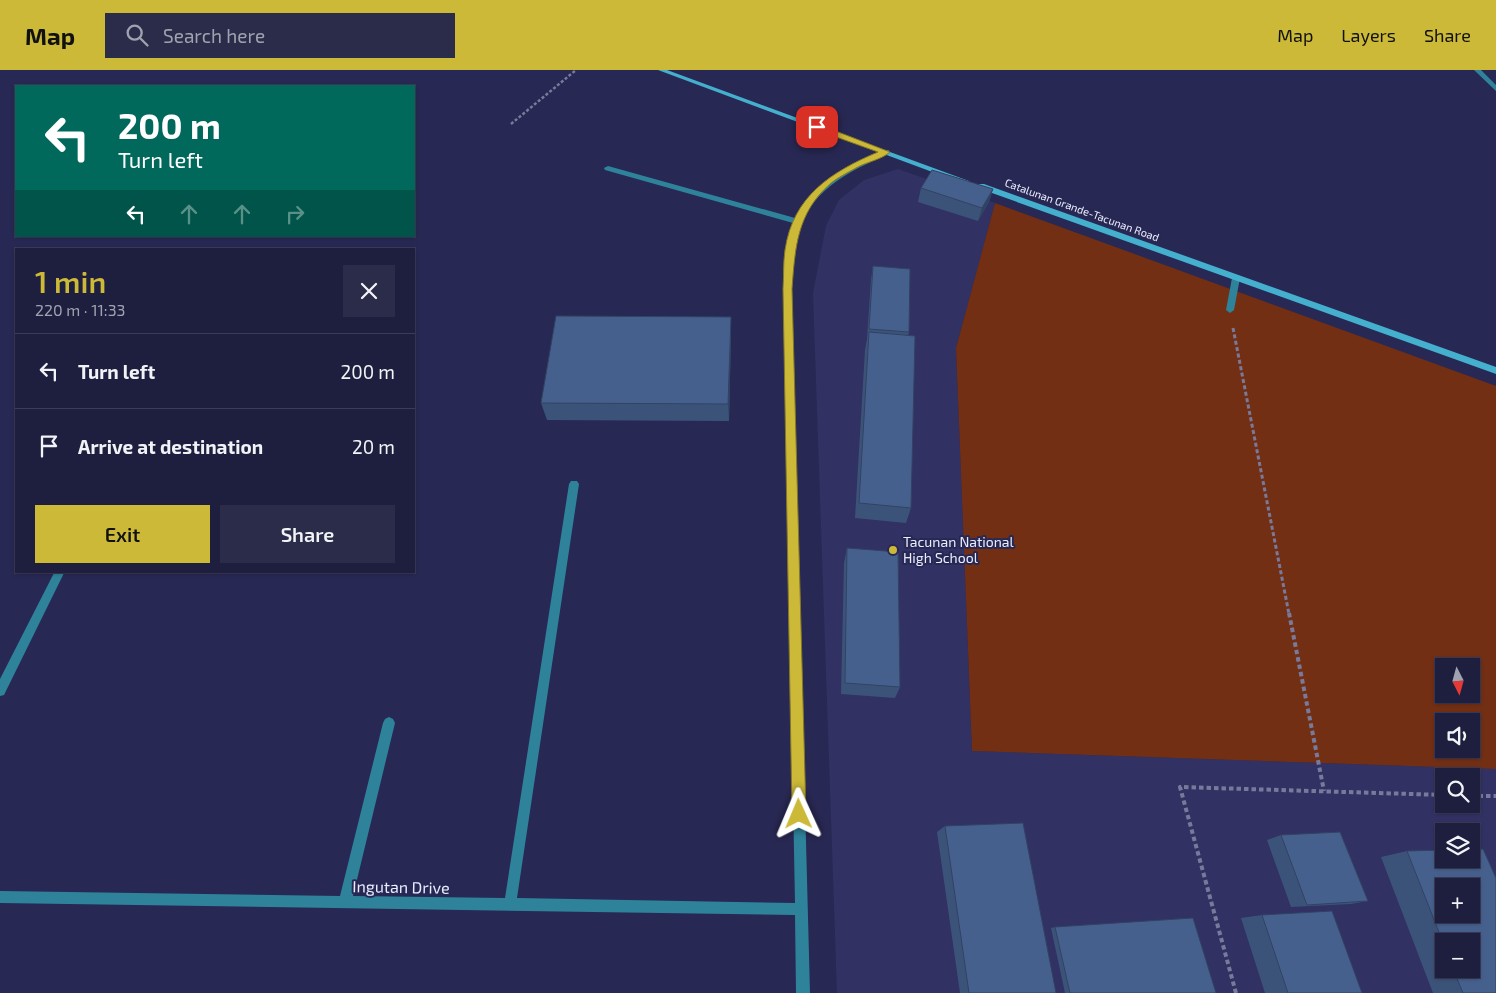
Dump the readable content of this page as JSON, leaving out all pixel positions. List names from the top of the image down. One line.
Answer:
{"streets":{"main road":["Catalunan Grande-Tacunan Road"],"street":["Ingutan Drive"]},"places":["Tacunan National High School"],"north":"bottom","page":{"header":"Map","search":"Search here","nav":["Map","Layers","Share"],"turn":["200 m","Turn left"],"heading":["1 min","220 m · 11:33"],"list":[{"name":"Turn left","value":"200 m"},{"name":"Arrive at destination","value":"20 m"}],"buttons":["Exit","Share"],"map_buttons":["+","−"]}}
